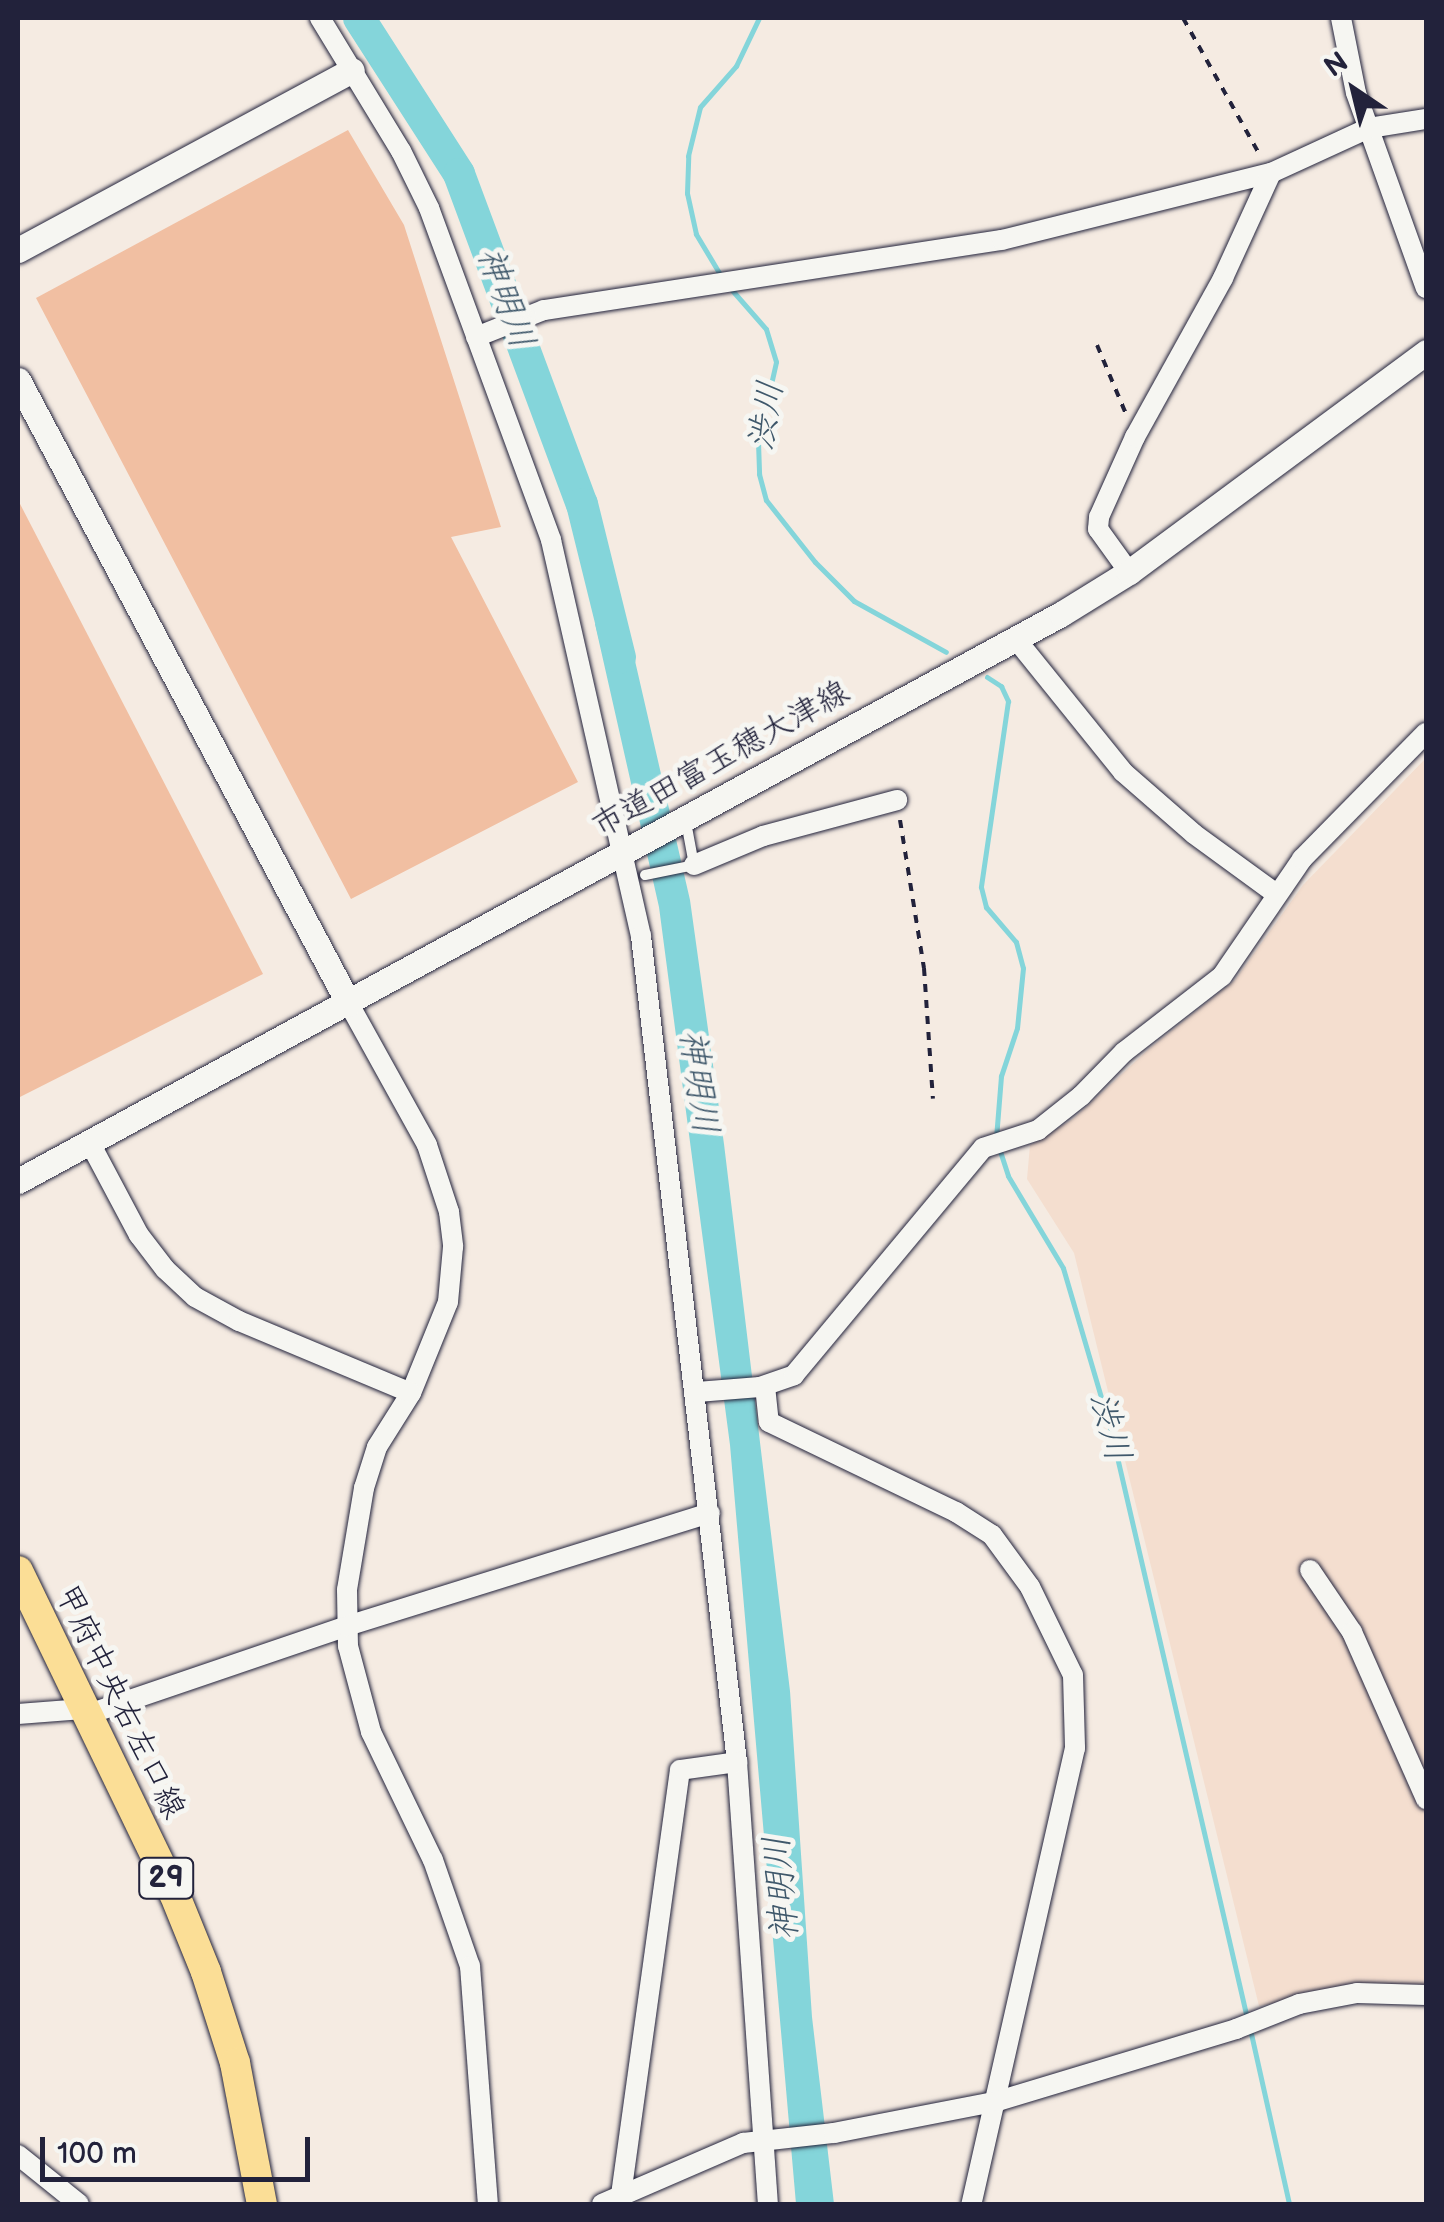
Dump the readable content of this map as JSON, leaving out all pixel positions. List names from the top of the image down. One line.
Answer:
{"streets":{"main road":["甲府中央右左口線","29"],"street":["市道田富玉穂大津線"]},"water":["神明川","渋川"],"scale_bar":"100 m","north":"top left"}
